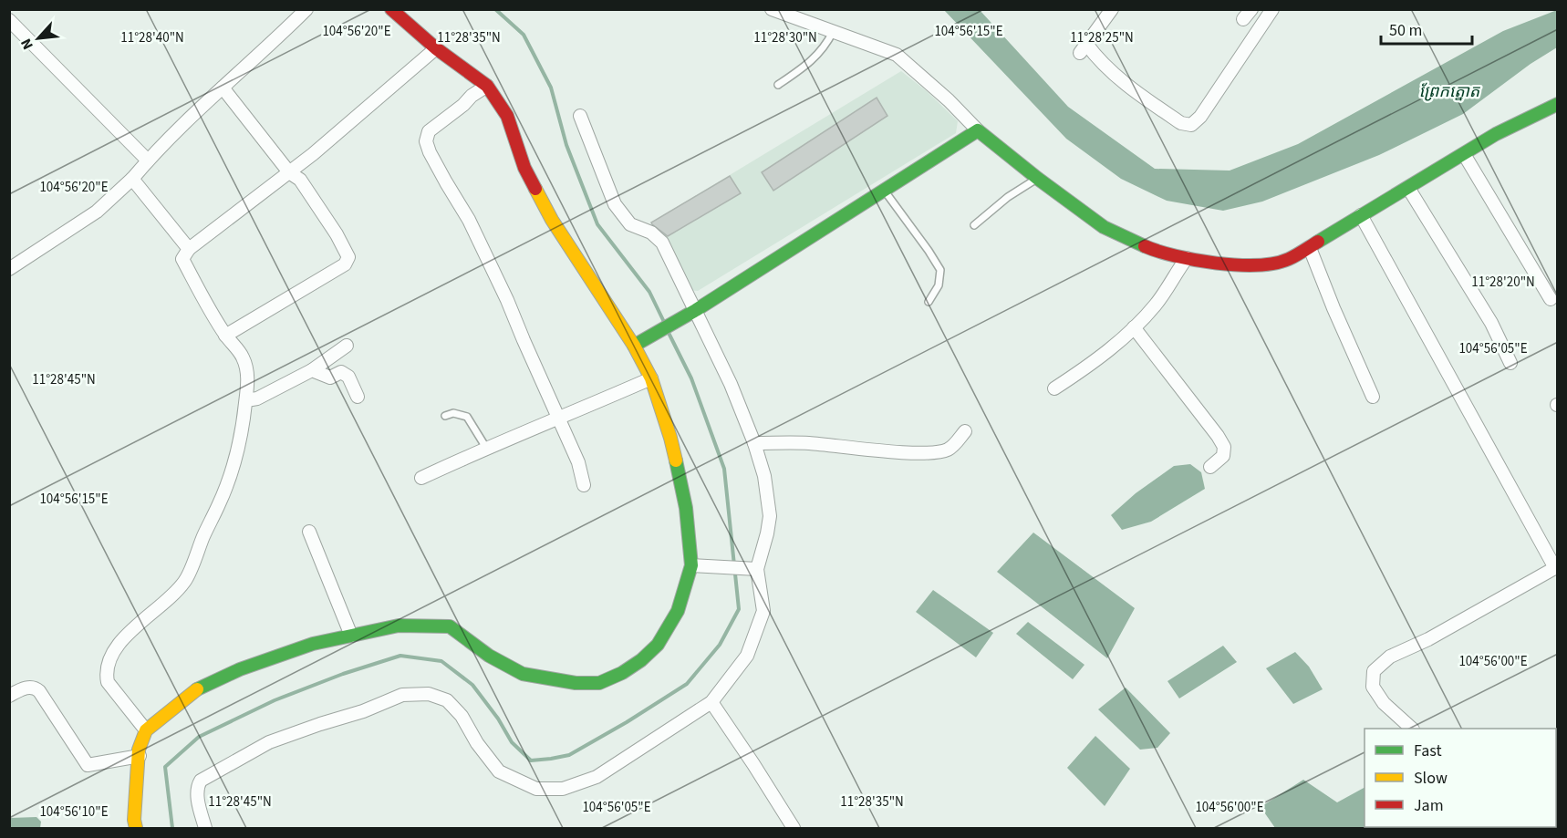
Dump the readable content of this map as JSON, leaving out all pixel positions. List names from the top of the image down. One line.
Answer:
{"water":["ព្រែកត្នោត"],"legend":["Fast","Slow","Jam"],"scale_bar":"50 m","north":"bottom left","coordinates":["104°56'20\"E","104°56'15\"E","11°28'40\"N","11°28'35\"N","11°28'30\"N","11°28'25\"N","11°28'20\"N","104°56'05\"E","11°28'45\"N","104°56'00\"E","104°56'10\"E"]}
